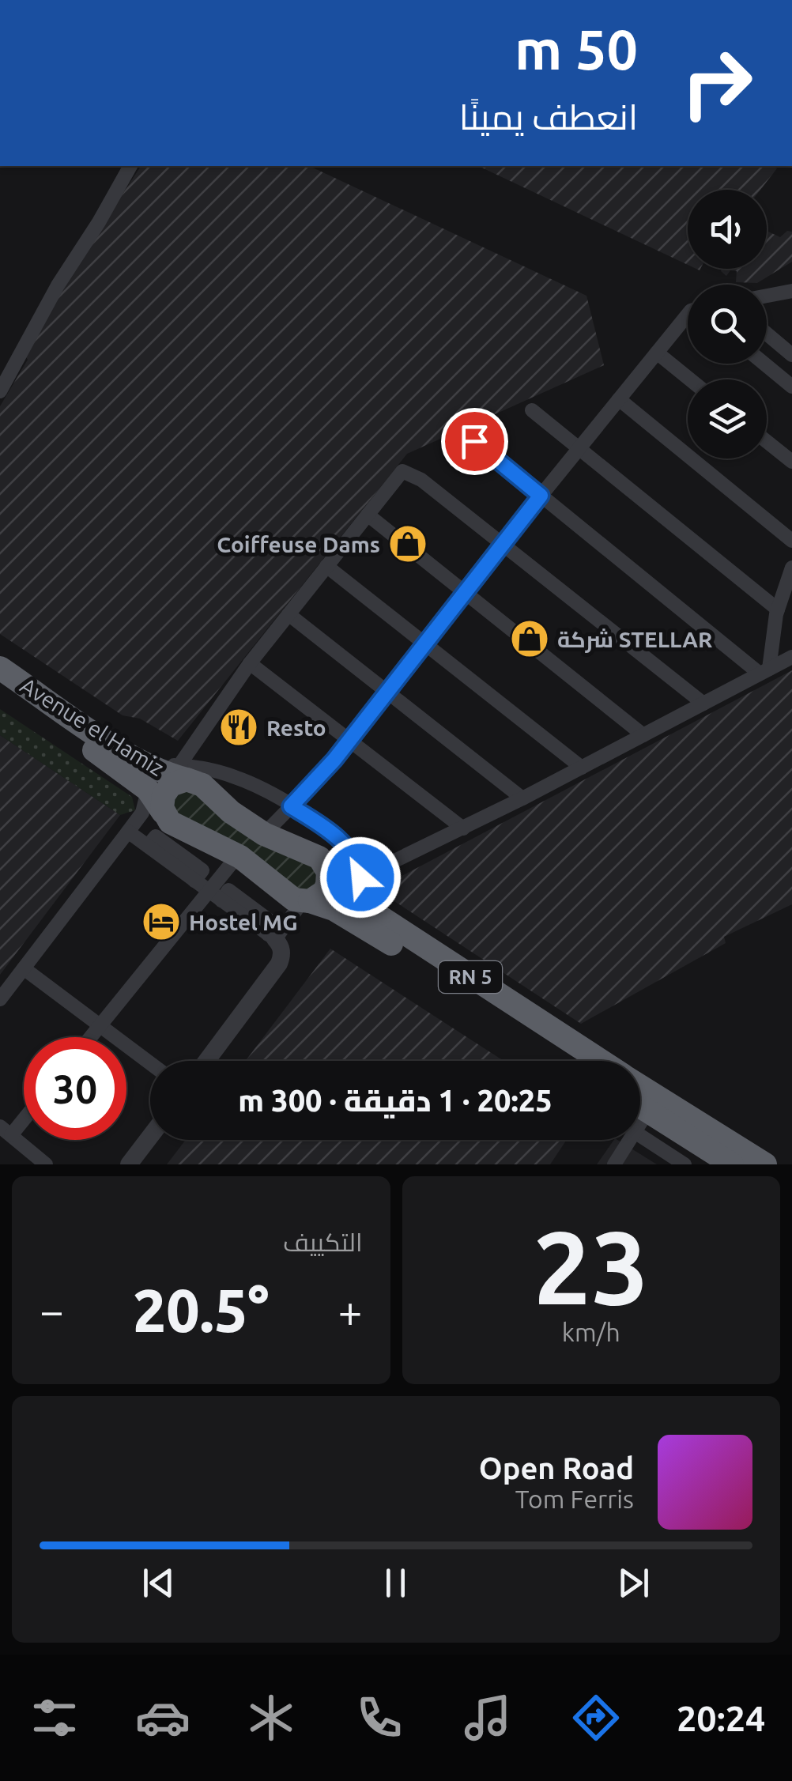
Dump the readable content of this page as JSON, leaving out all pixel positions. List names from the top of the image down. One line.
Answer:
{"streets":{"highway":["Avenue el Hamiz","RN 5"]},"crossings":[["Avenue el Hamiz","RN 5"]],"places":{"shop":["Coiffeuse Dams","شركة STELLAR"],"restaurant":["Resto"],"hotel":["Hostel MG"]},"page":{"turn":["50 m","انعطف يمينًا"],"limit":"30","trip":"20:25 · 1 دقيقة · 300 m","tile":[["23","km/h"],"التكييف"],"heat":["−","20.5°","+"],"song":["Open Road","Tom Ferris"],"tabs":"20:24"}}
